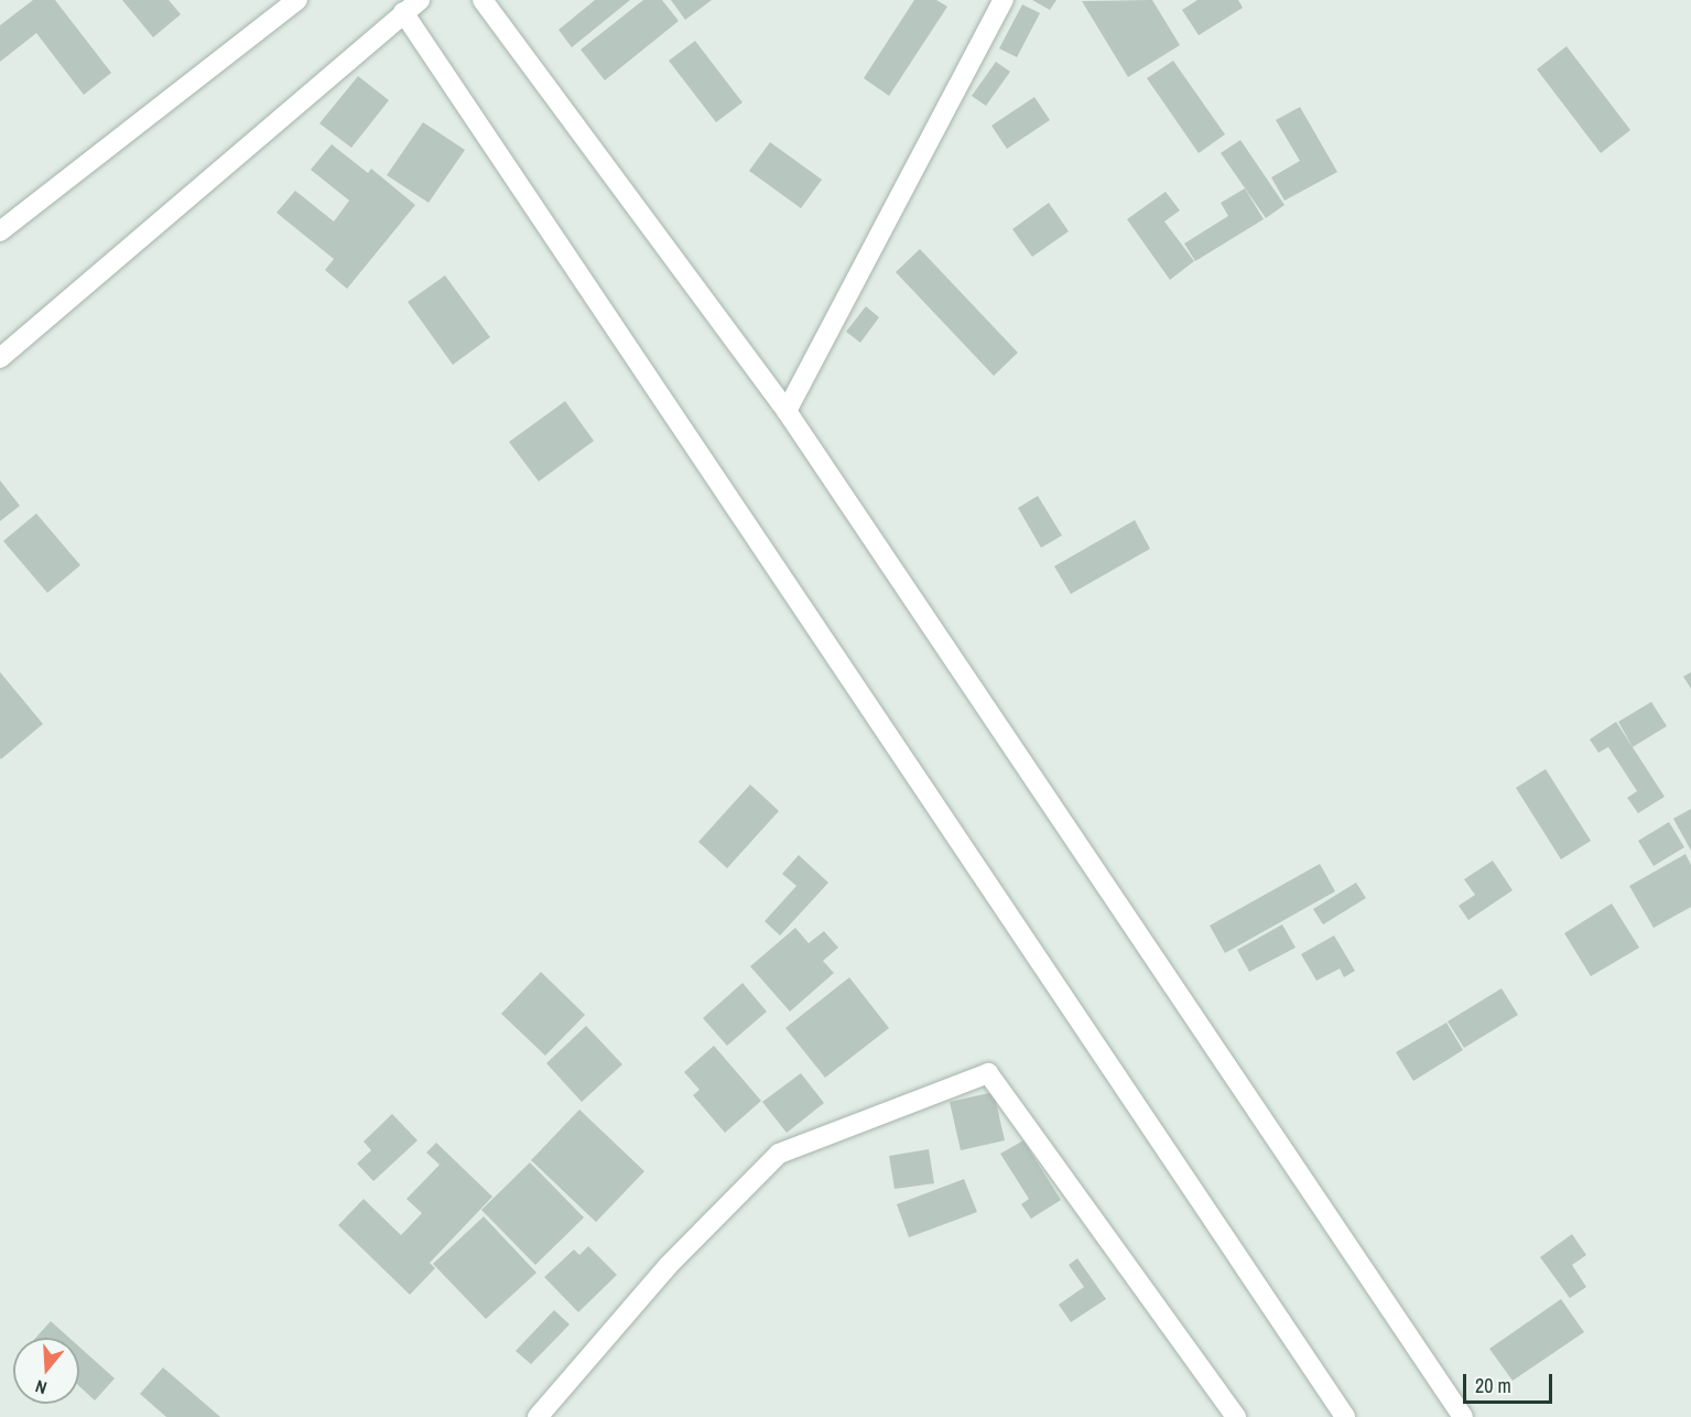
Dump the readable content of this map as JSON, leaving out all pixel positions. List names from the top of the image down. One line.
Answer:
{"scale_bar":"20 m","north":"bottom"}
